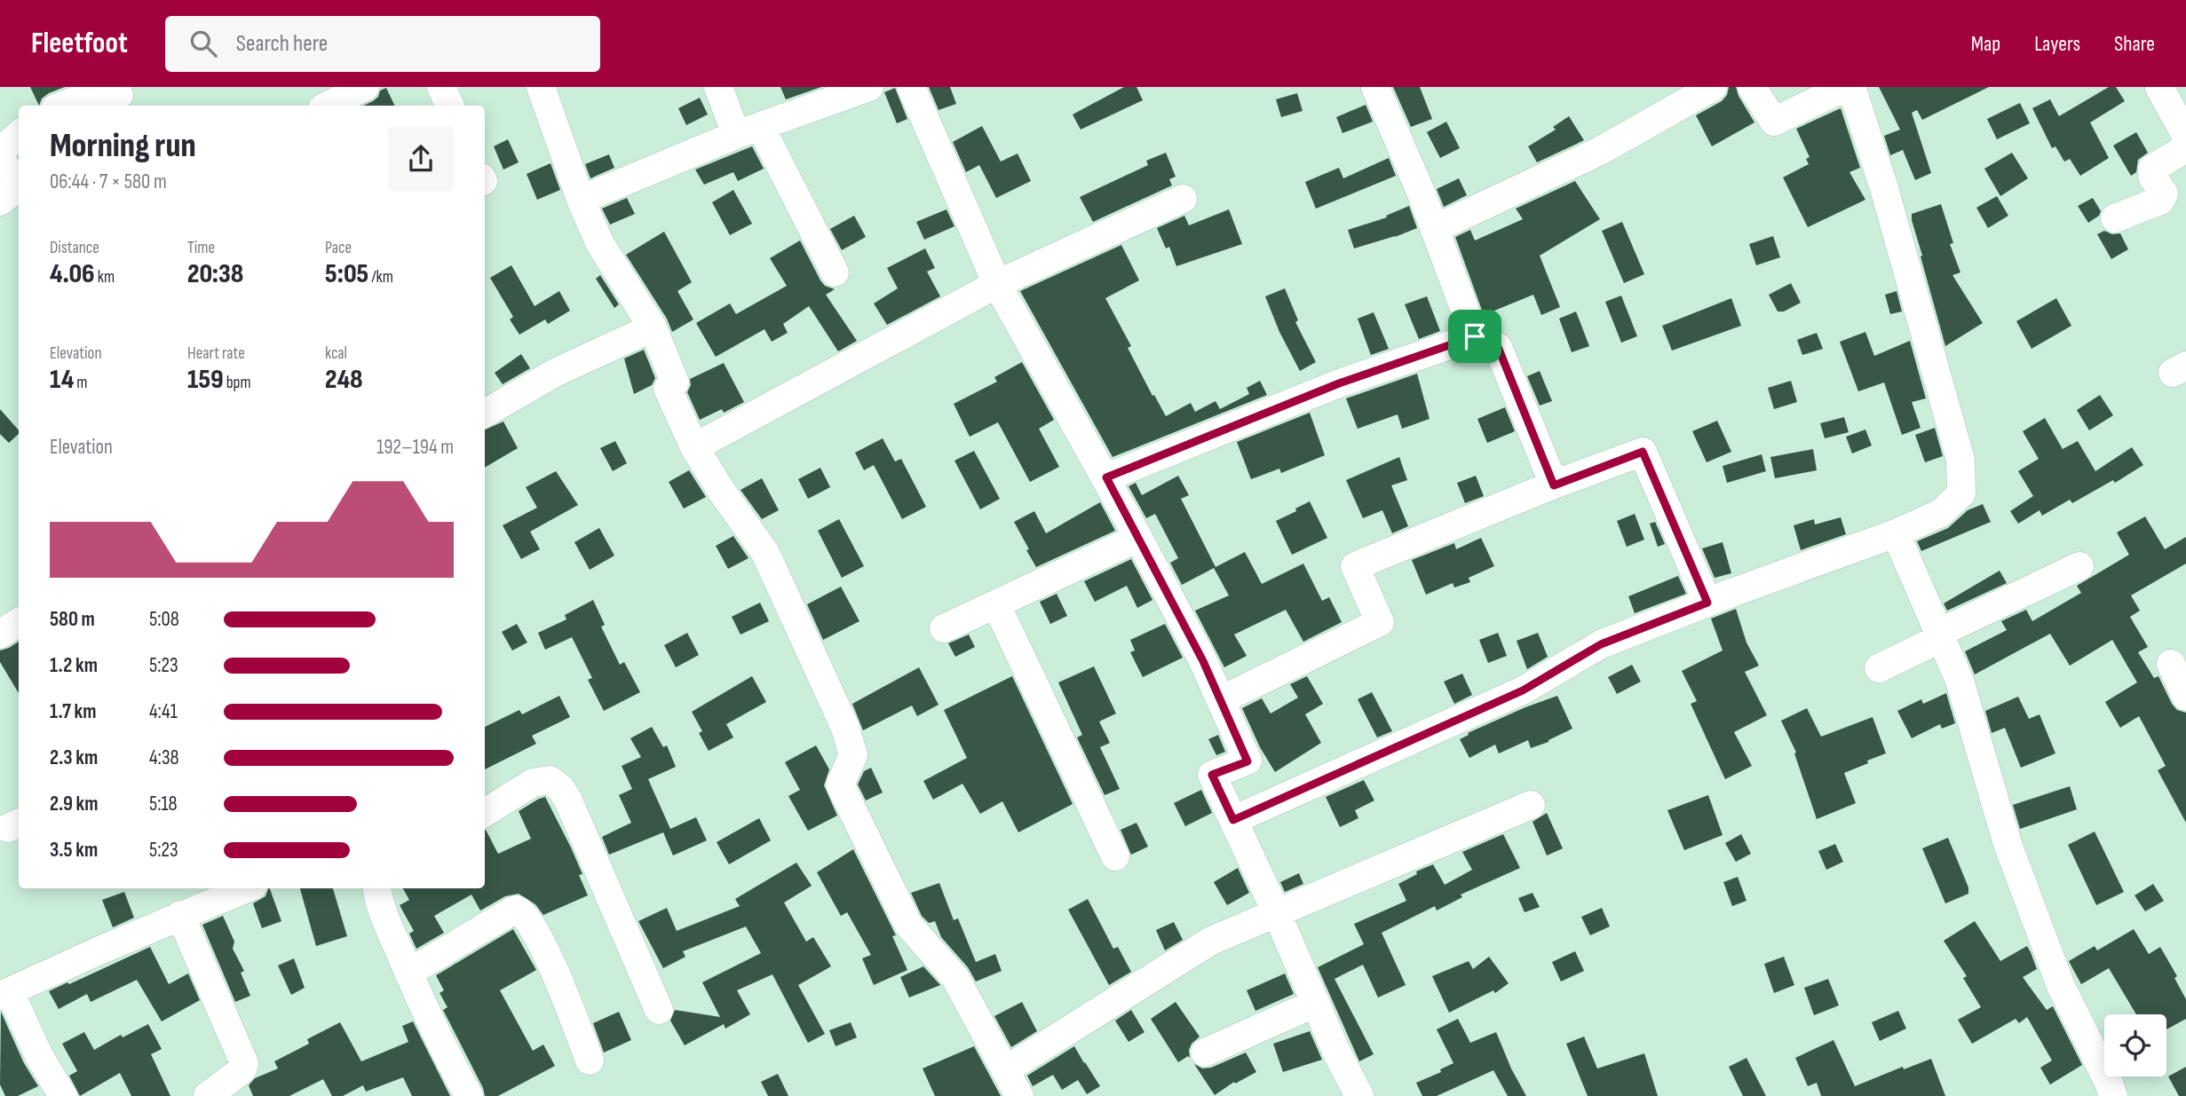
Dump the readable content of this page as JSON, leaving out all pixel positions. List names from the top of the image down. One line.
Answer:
{"page":{"header":"Fleetfoot","search":"Search here","nav":["Map","Layers","Share"],"heading":["Morning run","06:44 · 7 × 580 m"],"stats":[["Distance","4.06 km"],["Time","20:38"],["Pace","5:05 /km"],["Elevation","14 m"],["Heart rate","159 bpm"],["kcal","248"]],"chart":["Elevation","192–194 m"],"list":[{"name":"580 m","note":"5:08"},{"name":"1.2 km","note":"5:23"},{"name":"1.7 km","note":"4:41"},{"name":"2.3 km","note":"4:38"},{"name":"2.9 km","note":"5:18"},{"name":"3.5 km","note":"5:23"}]}}
